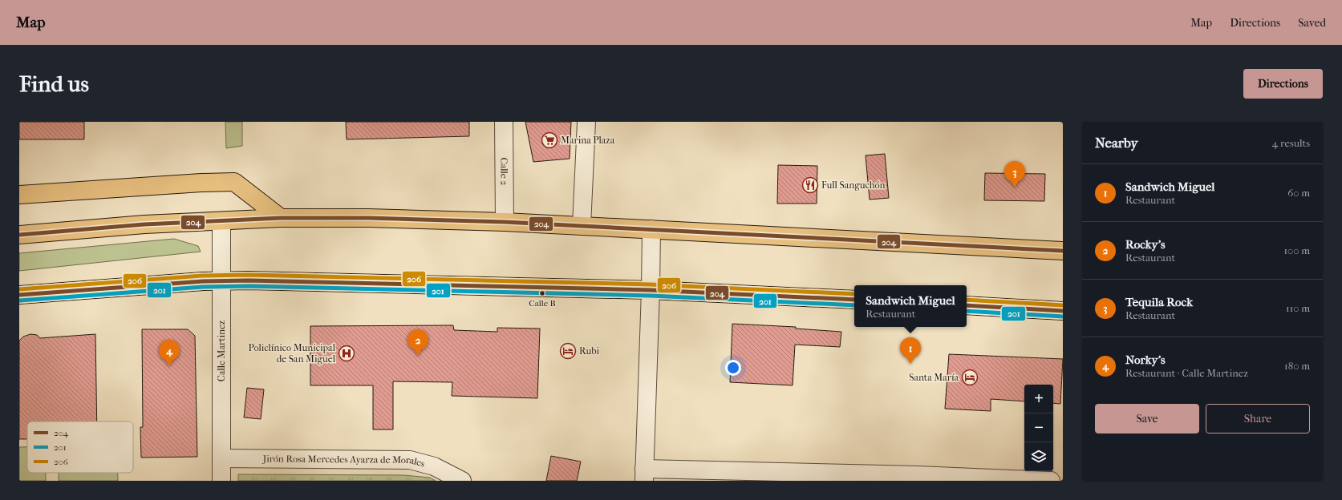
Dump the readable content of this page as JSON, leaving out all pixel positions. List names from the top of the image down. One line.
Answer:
{"streets":{"street":["Calle 2","Calle Martinez","Jirón Rosa Mercedes Ayarza de Morales"]},"crossings":[["Calle Martinez","Jirón Rosa Mercedes Ayarza de Morales"]],"places":{"supermarket":["Marina Plaza"],"restaurant":["Full Sanguchón"],"other":["Calle B"],"hotel":["Rubi","Santa María"],"hospital":["Policlínico Municipal de San Miguel"]},"lines":["transit line 204","transit line 206","transit line 201"],"legend":["204","201","206"],"page":{"header":"Map","nav":["Map","Directions","Saved"],"buttons":["Directions",["Save","Share"]],"title":"Find us","heading":["Nearby","4 results"],"pins":["3","2","1","4"],"list":[{"mark":"1","name":"Sandwich Miguel","note":"Restaurant","value":"60 m"},{"mark":"2","name":"Rocky's","note":"Restaurant","value":"100 m"},{"mark":"3","name":"Tequila Rock","note":"Restaurant","value":"110 m"},{"mark":"4","name":"Norky's","note":"Restaurant · Calle Martinez","value":"180 m"}],"popup":["Sandwich Miguel","Restaurant"],"map_buttons":["+","−"]}}
